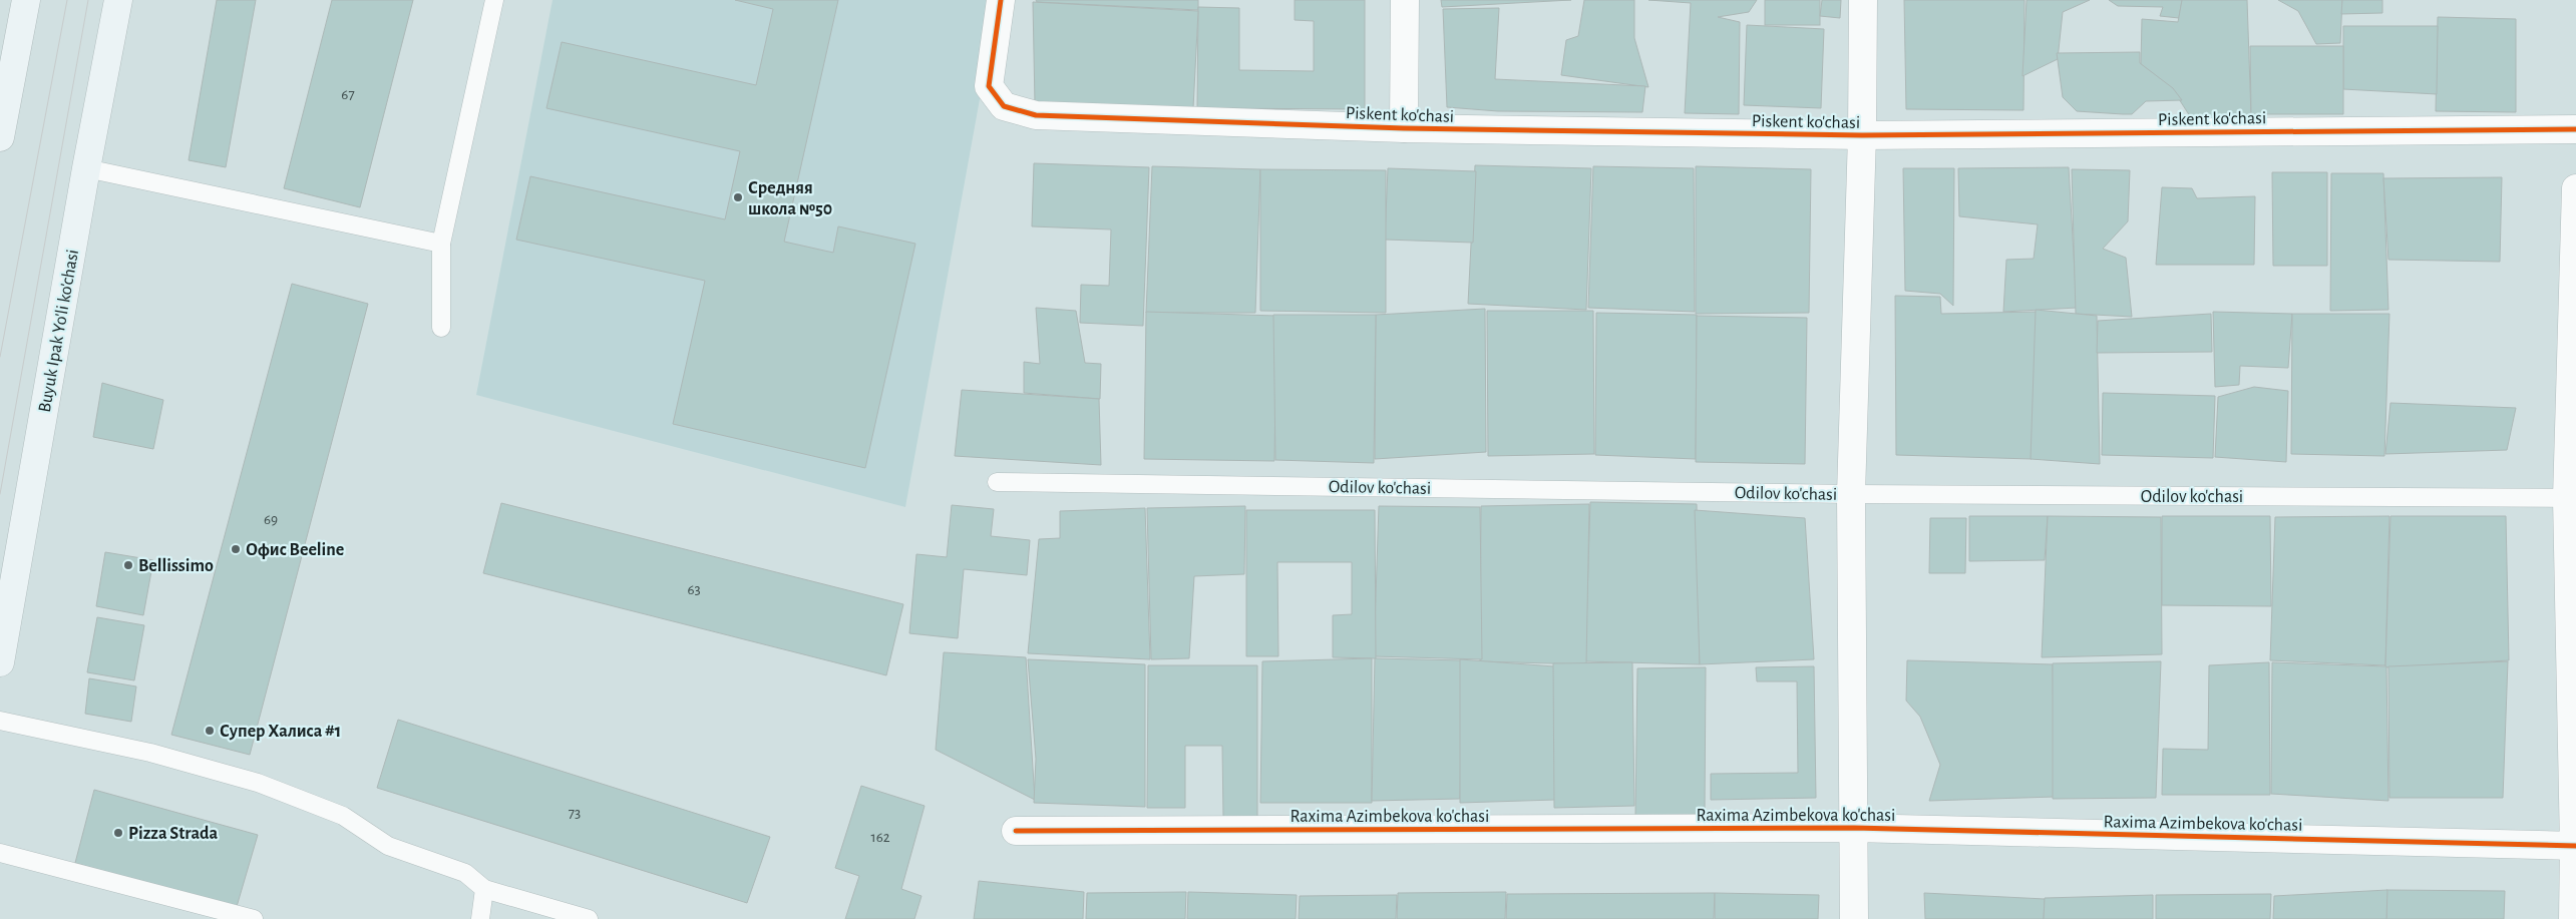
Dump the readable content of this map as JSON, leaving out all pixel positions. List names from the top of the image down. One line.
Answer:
{"streets":{"main road":["Buyuk Ipak Yo'li ko'chasi"],"street":["Piskent ko'chasi","Raxima Azimbekova ko'chasi"],"lane":["Odilov ko'chasi"]},"places":["Средняя школа №50","Офис Beeline","Bellissimo","Супер Халиса #1","Pizza Strada"],"house_numbers":["67","69","63","73","162"]}
